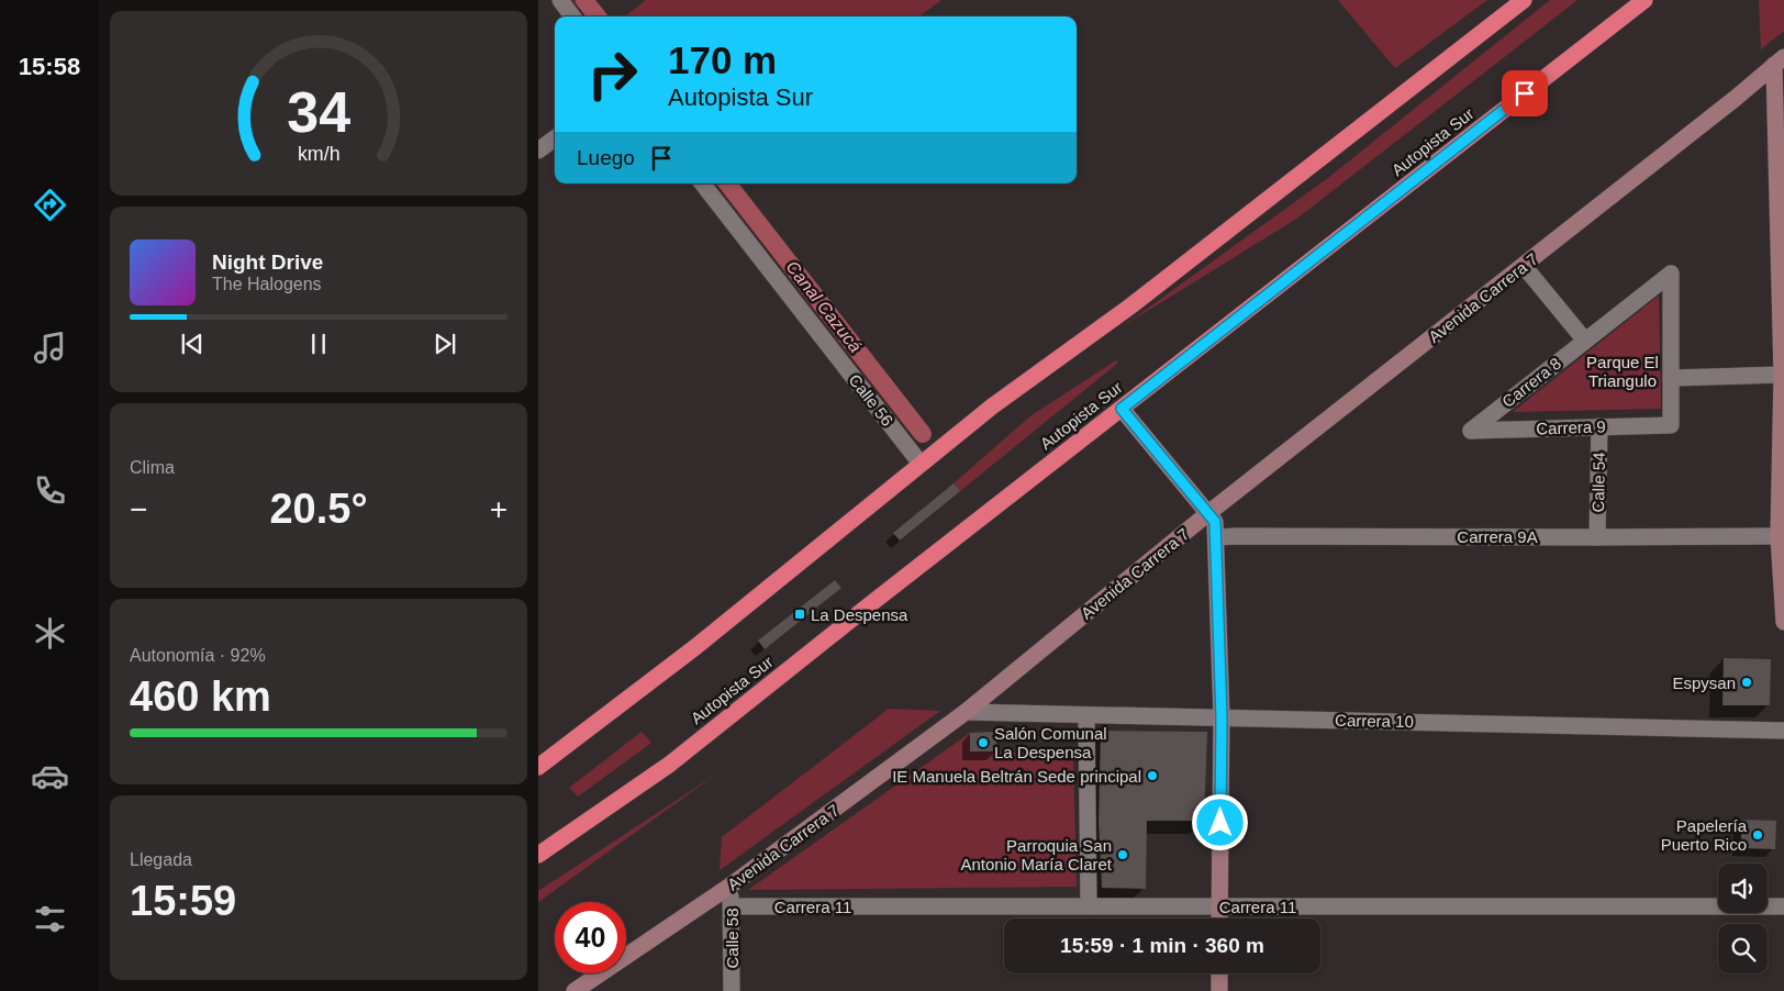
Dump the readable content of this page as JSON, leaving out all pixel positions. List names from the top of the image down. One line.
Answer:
{"streets":{"highway":["Autopista Sur"],"street":["Avenida Carrera 7","Carrera 8","Calle 56","Carrera 9","Calle 54","Carrera 9A","Carrera 10","Carrera 11","Calle 58"]},"crossings":[["Avenida Carrera 7","Carrera 10"],["Avenida Carrera 7","Calle 58"],["Carrera 8","Carrera 9"],["Carrera 9","Calle 54"],["Calle 54","Carrera 9A"],["Carrera 11","Calle 58"]],"water":["Canal Cazucá"],"parks":["Parque El Triangulo"],"places":{"transit":["La Despensa"],"other":["Espysan","Salón Comunal La Despensa","IE Manuela Beltrán Sede principal","Papelería Puerto Rico","Parroquia San Antonio María Claret"]},"page":{"tabs":"15:58","turn":["170 m","Autopista Sur"],"then":"Luego","song":["Night Drive","The Halogens"],"tile":["Clima",["Autonomía · 92%","460 km"],["Llegada","15:59"]],"heat":["−","20.5°","+"],"limit":"40","trip":"15:59 · 1 min · 360 m","gauge":["34","km/h"]}}
